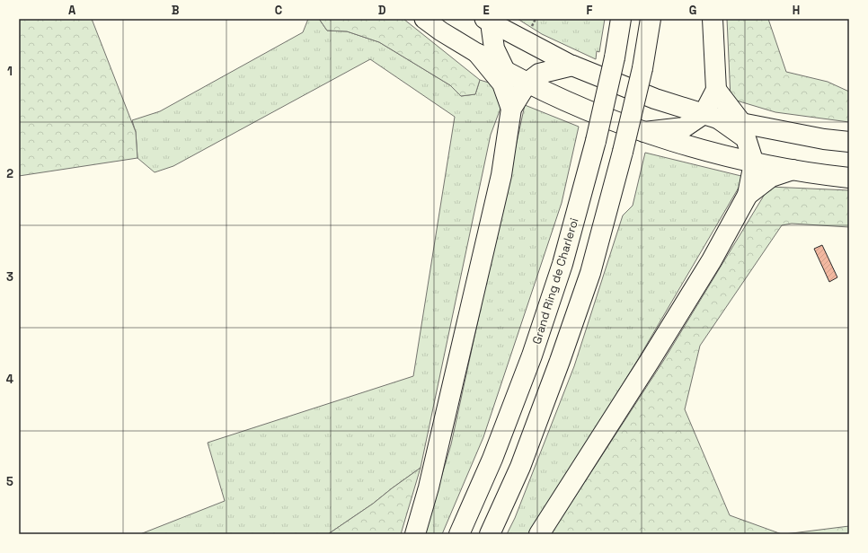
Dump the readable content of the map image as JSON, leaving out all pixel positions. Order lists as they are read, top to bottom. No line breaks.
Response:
{"streets":{"main road":["Grand Ring de Charleroi"]},"grid":{"columns":["A","B","C","D","E","F","G","H"],"rows":["1","2","3","4","5"]}}
